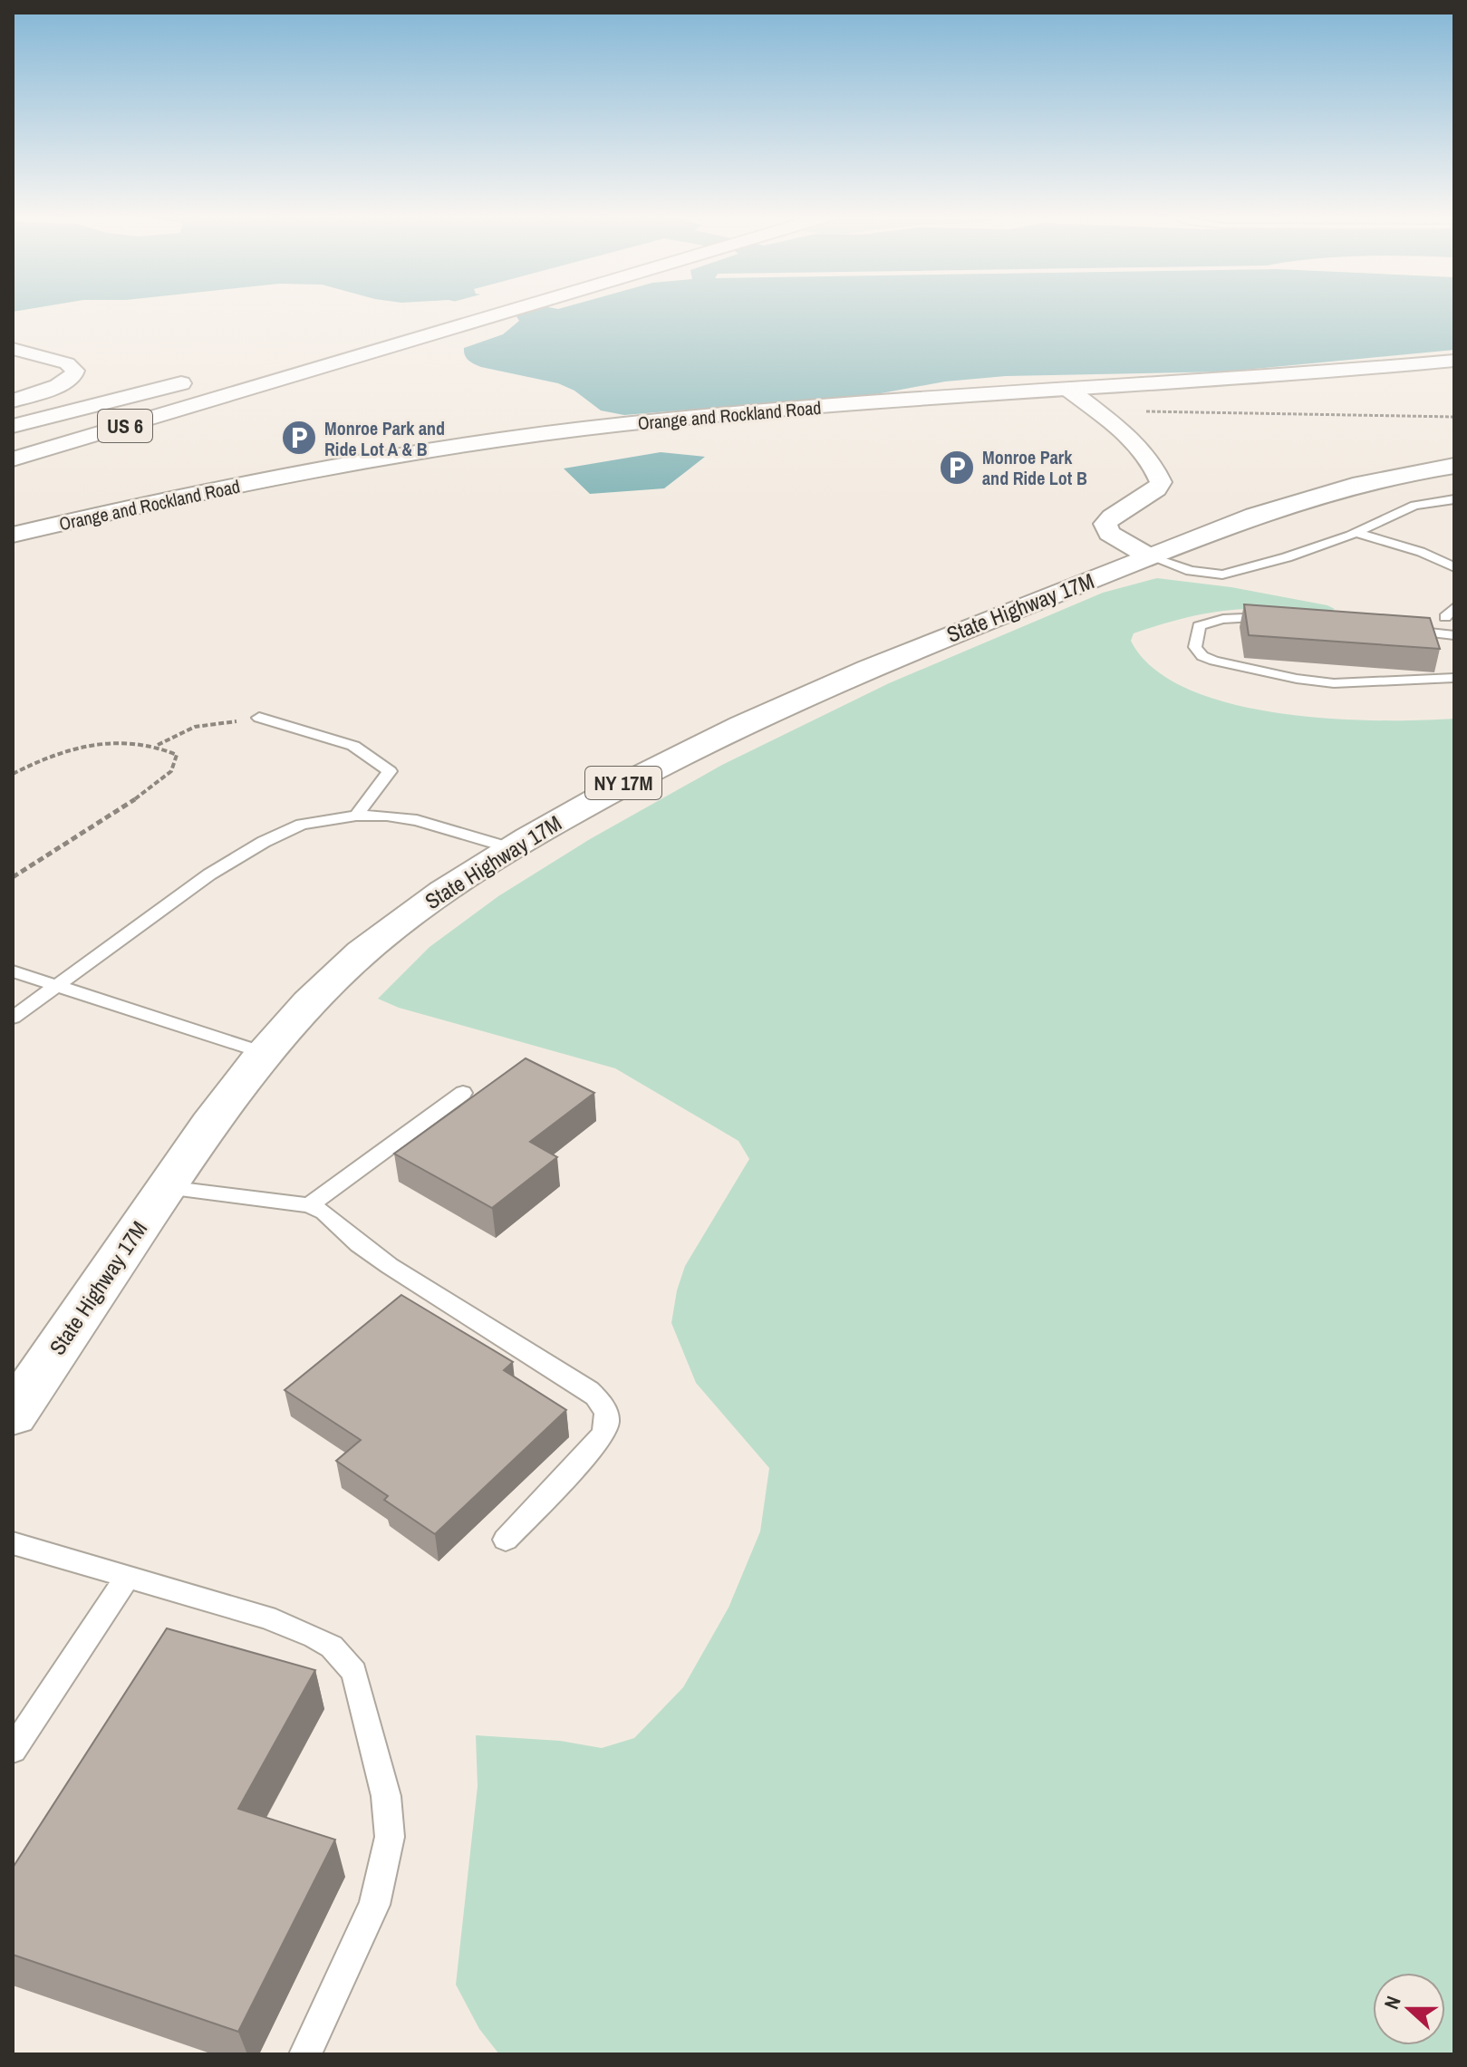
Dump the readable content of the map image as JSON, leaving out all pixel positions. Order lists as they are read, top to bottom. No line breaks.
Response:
{"streets":{"main road":["Orange and Rockland Road","US 6","State Highway 17M","NY 17M"]},"places":{"parking":["Monroe Park and Ride Lot A & B","Monroe Park and Ride Lot B"]},"north":"left"}
